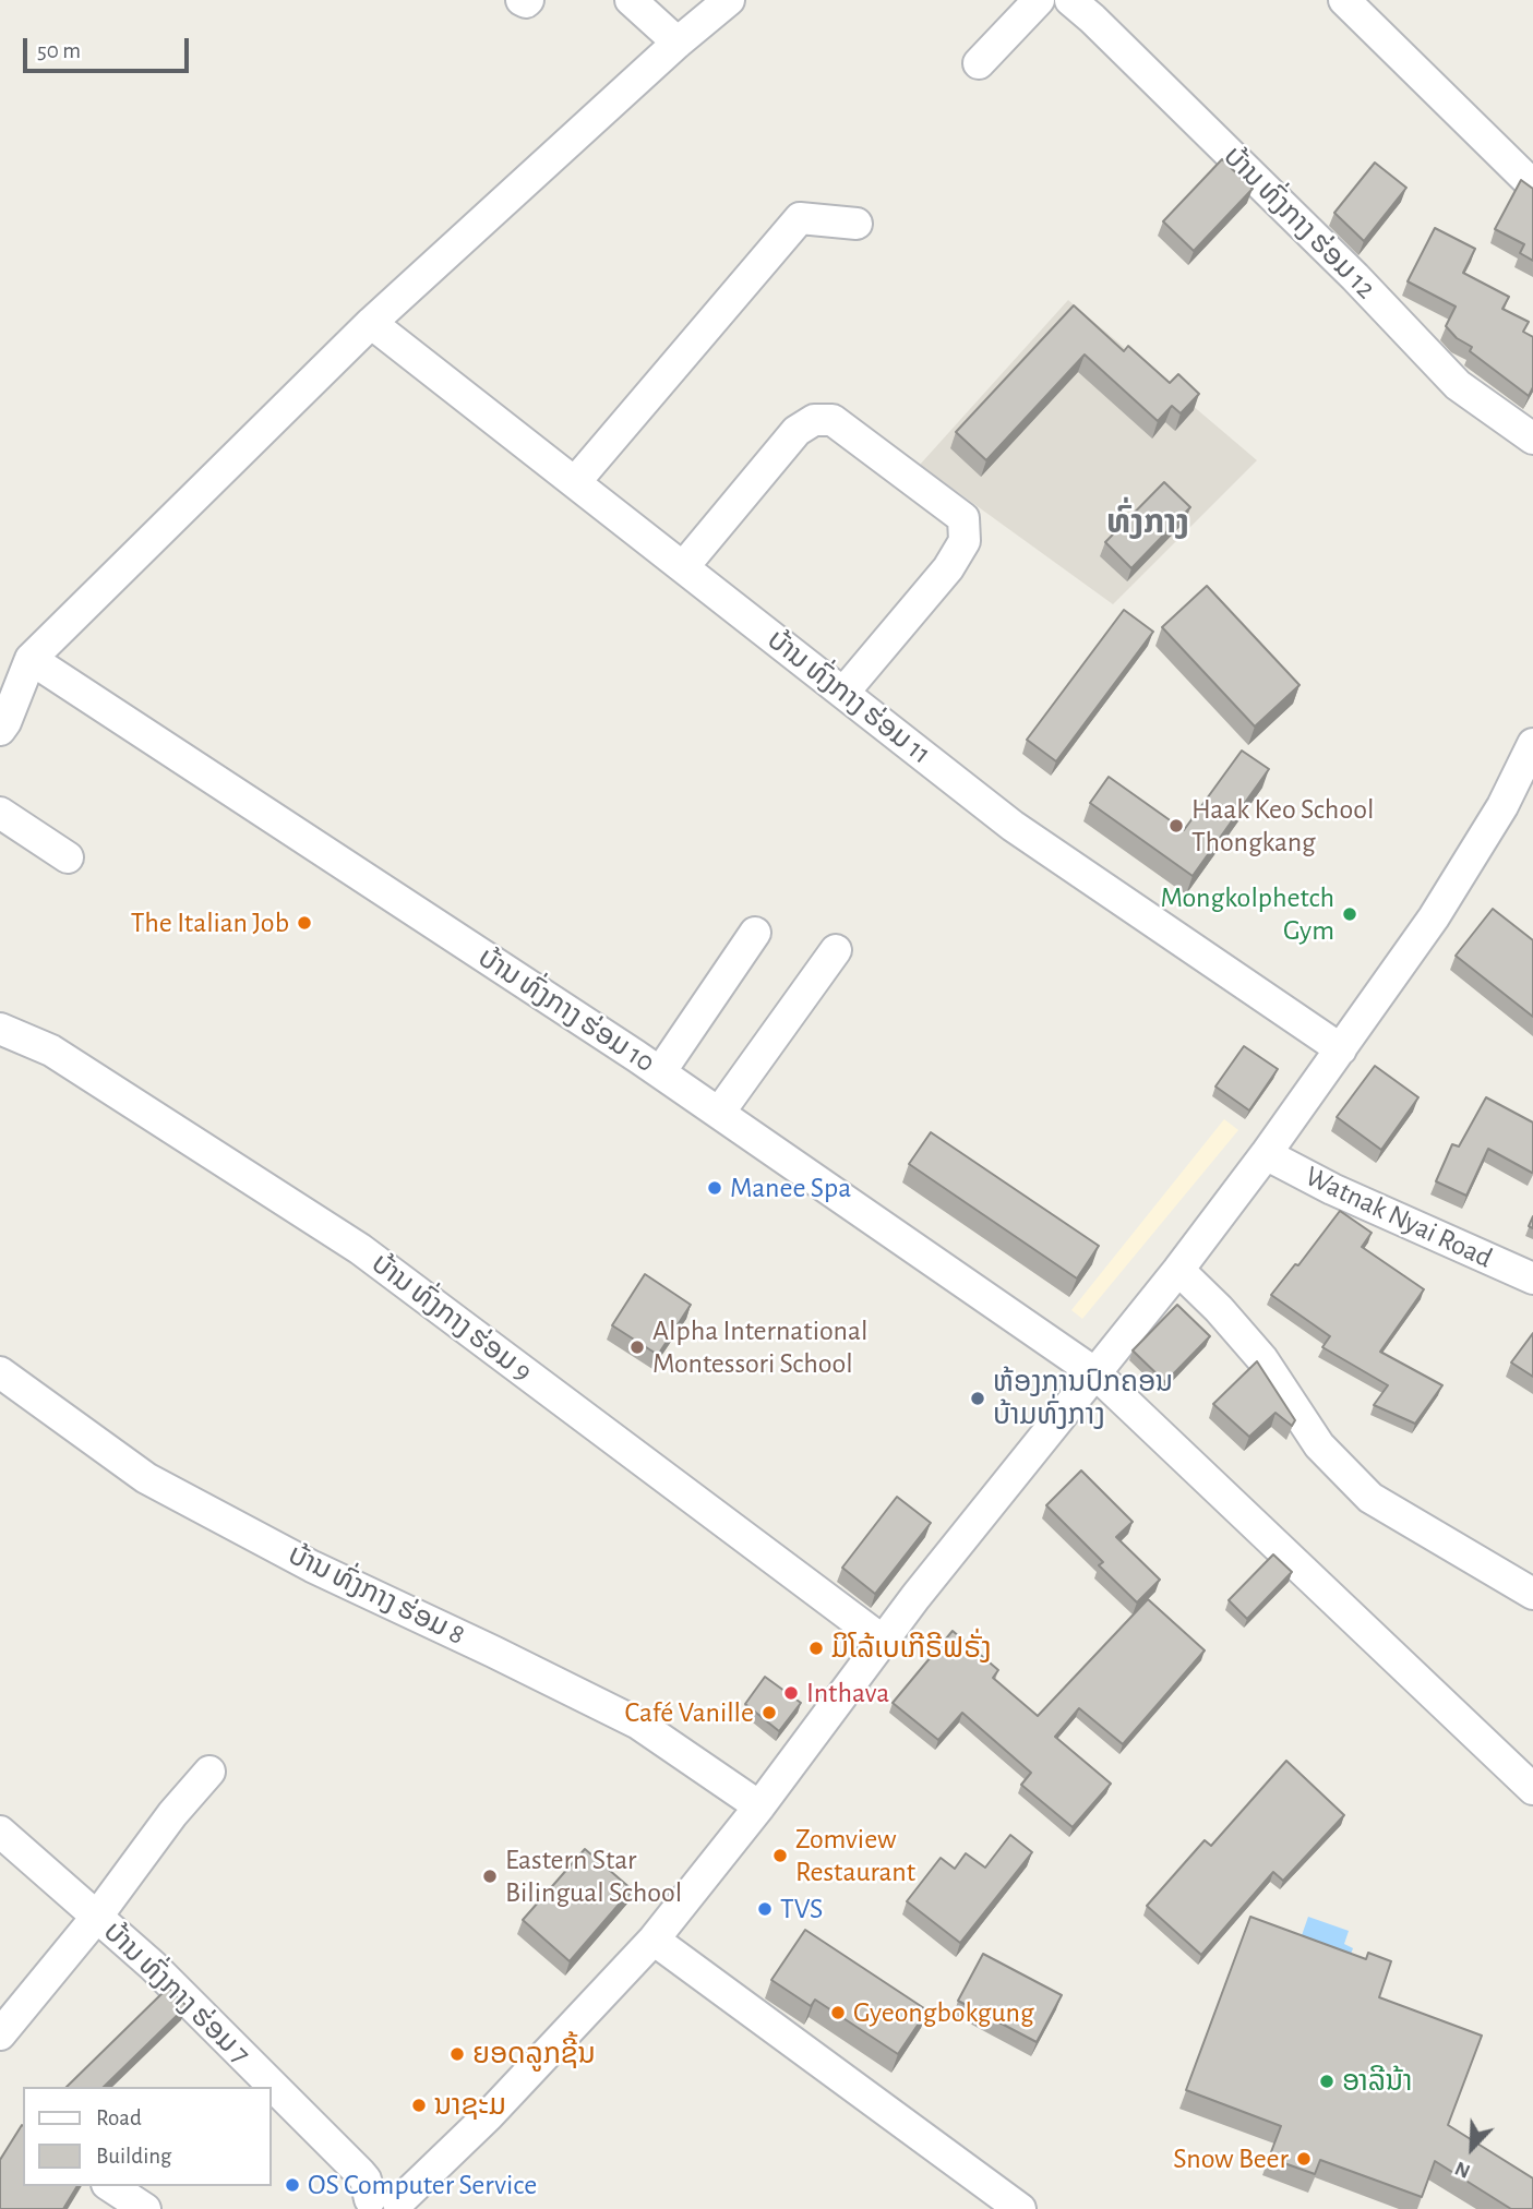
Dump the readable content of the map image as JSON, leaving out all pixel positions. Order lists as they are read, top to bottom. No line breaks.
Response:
{"streets":{"street":["ບ້ານ ທົ່ງກາງ ຮ່ອມ 12","ບ້ານ ທົ່ງກາງ ຮ່ອມ 11","ບ້ານ ທົ່ງກາງ ຮ່ອມ 10","Watnak Nyai Road","ບ້ານ ທົ່ງກາງ ຮ່ອມ 9","ບ້ານ ທົ່ງກາງ ຮ່ອມ 8","ບ້ານ ທົ່ງກາງ ຮ່ອມ 7"]},"districts":["ທົ່ງກາງ"],"places":["Haak Keo School Thongkang","Mongkolphetch Gym","The Italian Job","Manee Spa","Alpha International Montessori School","ຫ້ອງການປົກຄອນ ບ້າມທົ່ງກາງ","ມິໂລ້ເບເກີຣີຟຣັ່ງ","Inthava","Café Vanille","Zomview Restaurant","Eastern Star Bilingual School","TVS","Gyeongbokgung","ຍອດລູກຊີ້ນ","ອາລີນ້າ","ນາຊະມ","Snow Beer","OS Computer Service"],"legend":["Road","Building"],"scale_bar":"50 m","north":"bottom left"}
